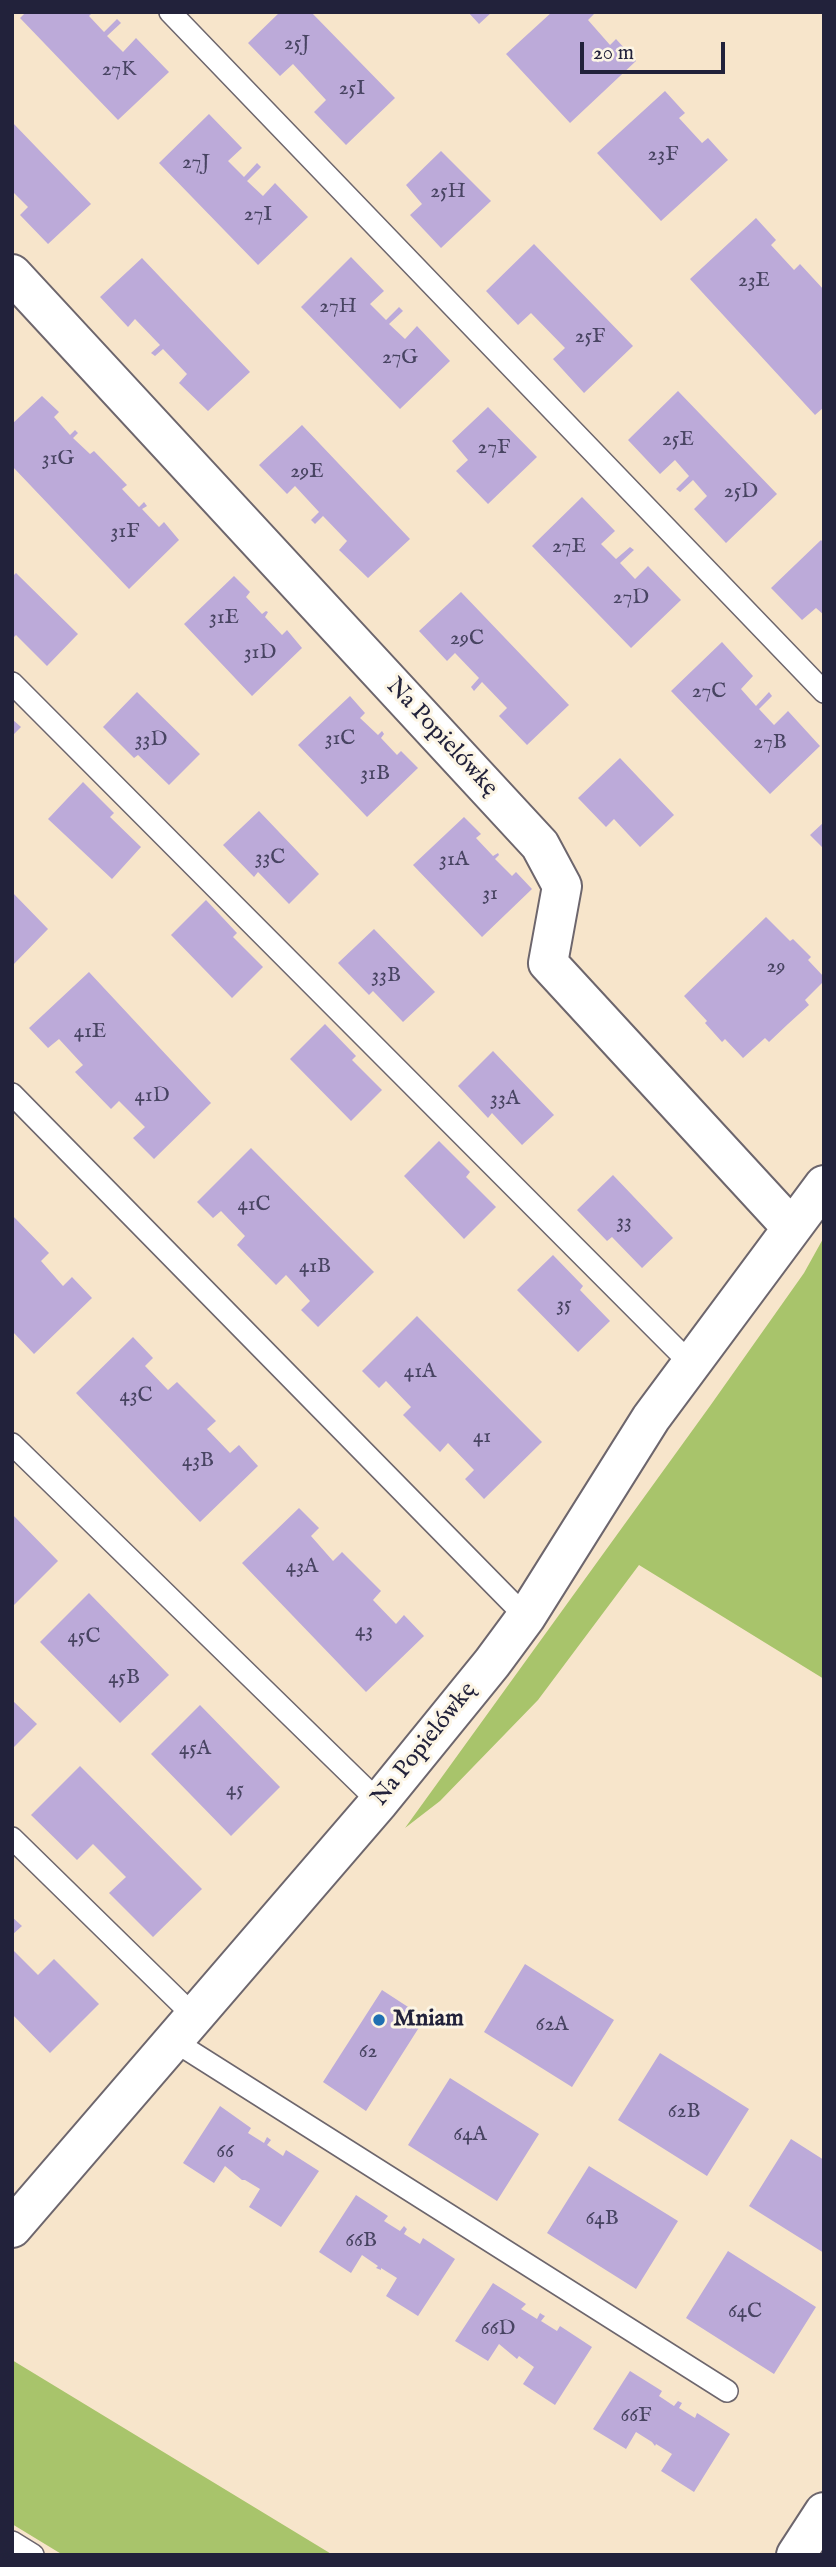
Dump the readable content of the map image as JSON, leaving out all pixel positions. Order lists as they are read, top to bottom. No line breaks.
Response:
{"streets":{"street":["Na Popielówkę"]},"places":["Mniam"],"house_numbers":["25J","27K","25I","23F","27J","25H","27I","23E","27H","25F","27G","25E","27F","31G","29E","25D","31F","27E","27D","31E","29C","31D","27C","31C","33D","27B","31B","33C","31A","31","29","33B","41E","41D","33A","41C","33","41B","35","41A","43C","41","43B","43A","43","45C","45B","45A","45","62A","62","62B","64A","66","64B","66B","64C","66D","66F"],"scale_bar":"20 m"}
